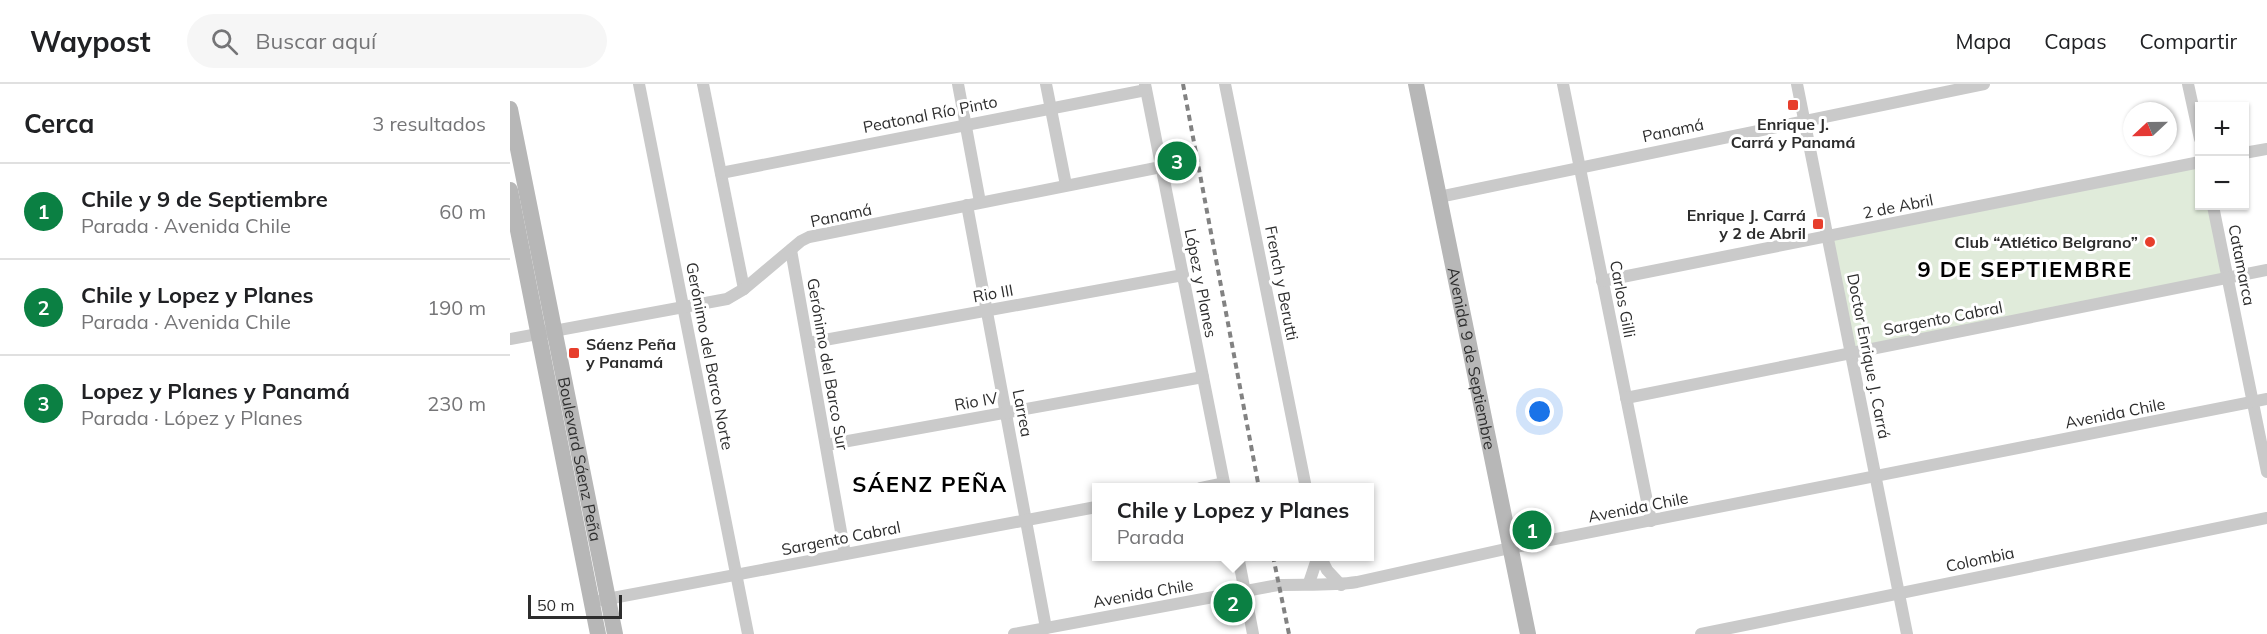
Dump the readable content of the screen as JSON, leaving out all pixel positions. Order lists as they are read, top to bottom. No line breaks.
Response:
{"streets":{"main road":["Avenida 9 de Septiembre","Boulevard Sáenz Peña"],"street":["Peatonal Río Pinto","Panamá","2 de Abril","Catamarca","López y Planes","French y Berutti","Rio III","Carlos Gilli","Sargento Cabral","Gerónimo del Barco Norte","Doctor Enrique J. Carrá","Gerónimo del Barco Sur","Rio IV","Larrea","Avenida Chile","Colombia"]},"crossings":[["Peatonal Río Pinto","López y Planes"],["Peatonal Río Pinto","Larrea"],["Panamá","López y Planes"],["Panamá","Carlos Gilli"],["Panamá","Gerónimo del Barco Norte"],["Panamá","Doctor Enrique J. Carrá"],["Panamá","Avenida 9 de Septiembre"],["Panamá","Gerónimo del Barco Sur"],["Panamá","Larrea"],["Panamá","Boulevard Sáenz Peña"],["2 de Abril","Carlos Gilli"],["2 de Abril","Doctor Enrique J. Carrá"],["Catamarca","Sargento Cabral"],["Catamarca","Avenida Chile"],["López y Planes","Rio III"],["López y Planes","Rio IV"],["Rio III","Gerónimo del Barco Sur"],["Rio III","Larrea"],["Carlos Gilli","Sargento Cabral"],["Carlos Gilli","Avenida Chile"],["Sargento Cabral","Gerónimo del Barco Norte"],["Sargento Cabral","Doctor Enrique J. Carrá"],["Sargento Cabral","Gerónimo del Barco Sur"],["Sargento Cabral","Larrea"],["Sargento Cabral","Boulevard Sáenz Peña"],["Doctor Enrique J. Carrá","Avenida Chile"],["Doctor Enrique J. Carrá","Colombia"],["Avenida 9 de Septiembre","Avenida Chile"],["Gerónimo del Barco Sur","Rio IV"],["Rio IV","Larrea"],["Larrea","Avenida Chile"]],"districts":["9 DE SEPTIEMBRE","SÁENZ PEÑA"],"places":{"transit":["Enrique J. Carrá y Panamá","Enrique J. Carrá y 2 de Abril","Sáenz Peña y Panamá"],"other":["Club “Atlético Belgrano”"]},"scale_bar":"50 m","north":"left","page":{"header":"Waypost","search":"Buscar aquí","nav":["Mapa","Capas","Compartir"],"heading":["Cerca","3 resultados"],"map_buttons":["+","−"],"pins":["3","1","2"],"list":[{"mark":"1","name":"Chile y 9 de Septiembre","note":"Parada · Avenida Chile","value":"60 m"},{"mark":"2","name":"Chile y Lopez y Planes","note":"Parada · Avenida Chile","value":"190 m"},{"mark":"3","name":"Lopez y Planes y Panamá","note":"Parada · López y Planes","value":"230 m"}],"popup":["Chile y Lopez y Planes","Parada"],"scale":"50 m"}}
